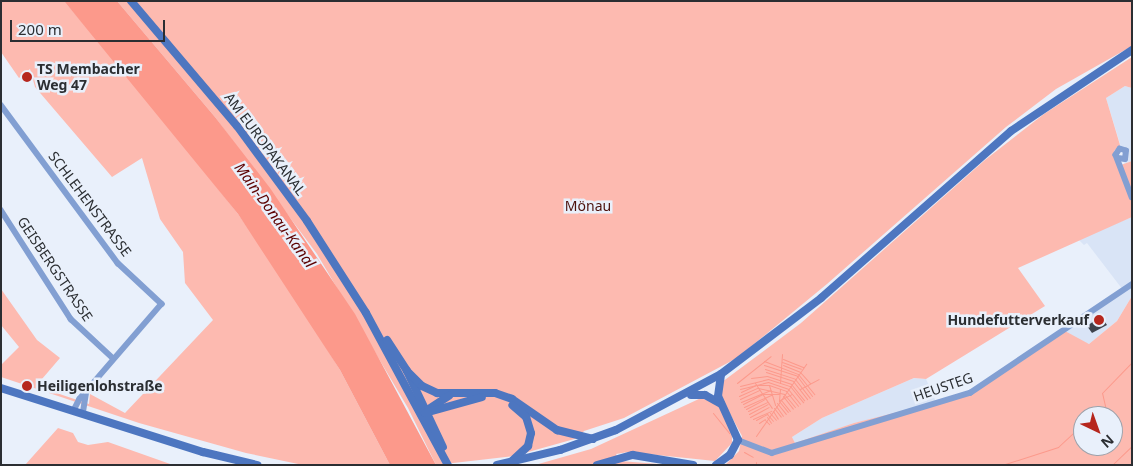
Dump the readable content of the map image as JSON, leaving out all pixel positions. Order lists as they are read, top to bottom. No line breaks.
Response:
{"streets":{"main road":["AM EUROPAKANAL"],"street":["SCHLEHENSTRASSE","GEISBERGSTRASSE","HEUSTEG"]},"crossings":[["SCHLEHENSTRASSE","GEISBERGSTRASSE"]],"water":["Main-Donau-Kanal"],"parks":["Mönau"],"places":["TS Membacher Weg 47","Hundefutterverkauf","Heiligenlohstraße"],"scale_bar":"200 m","north":"bottom right"}
